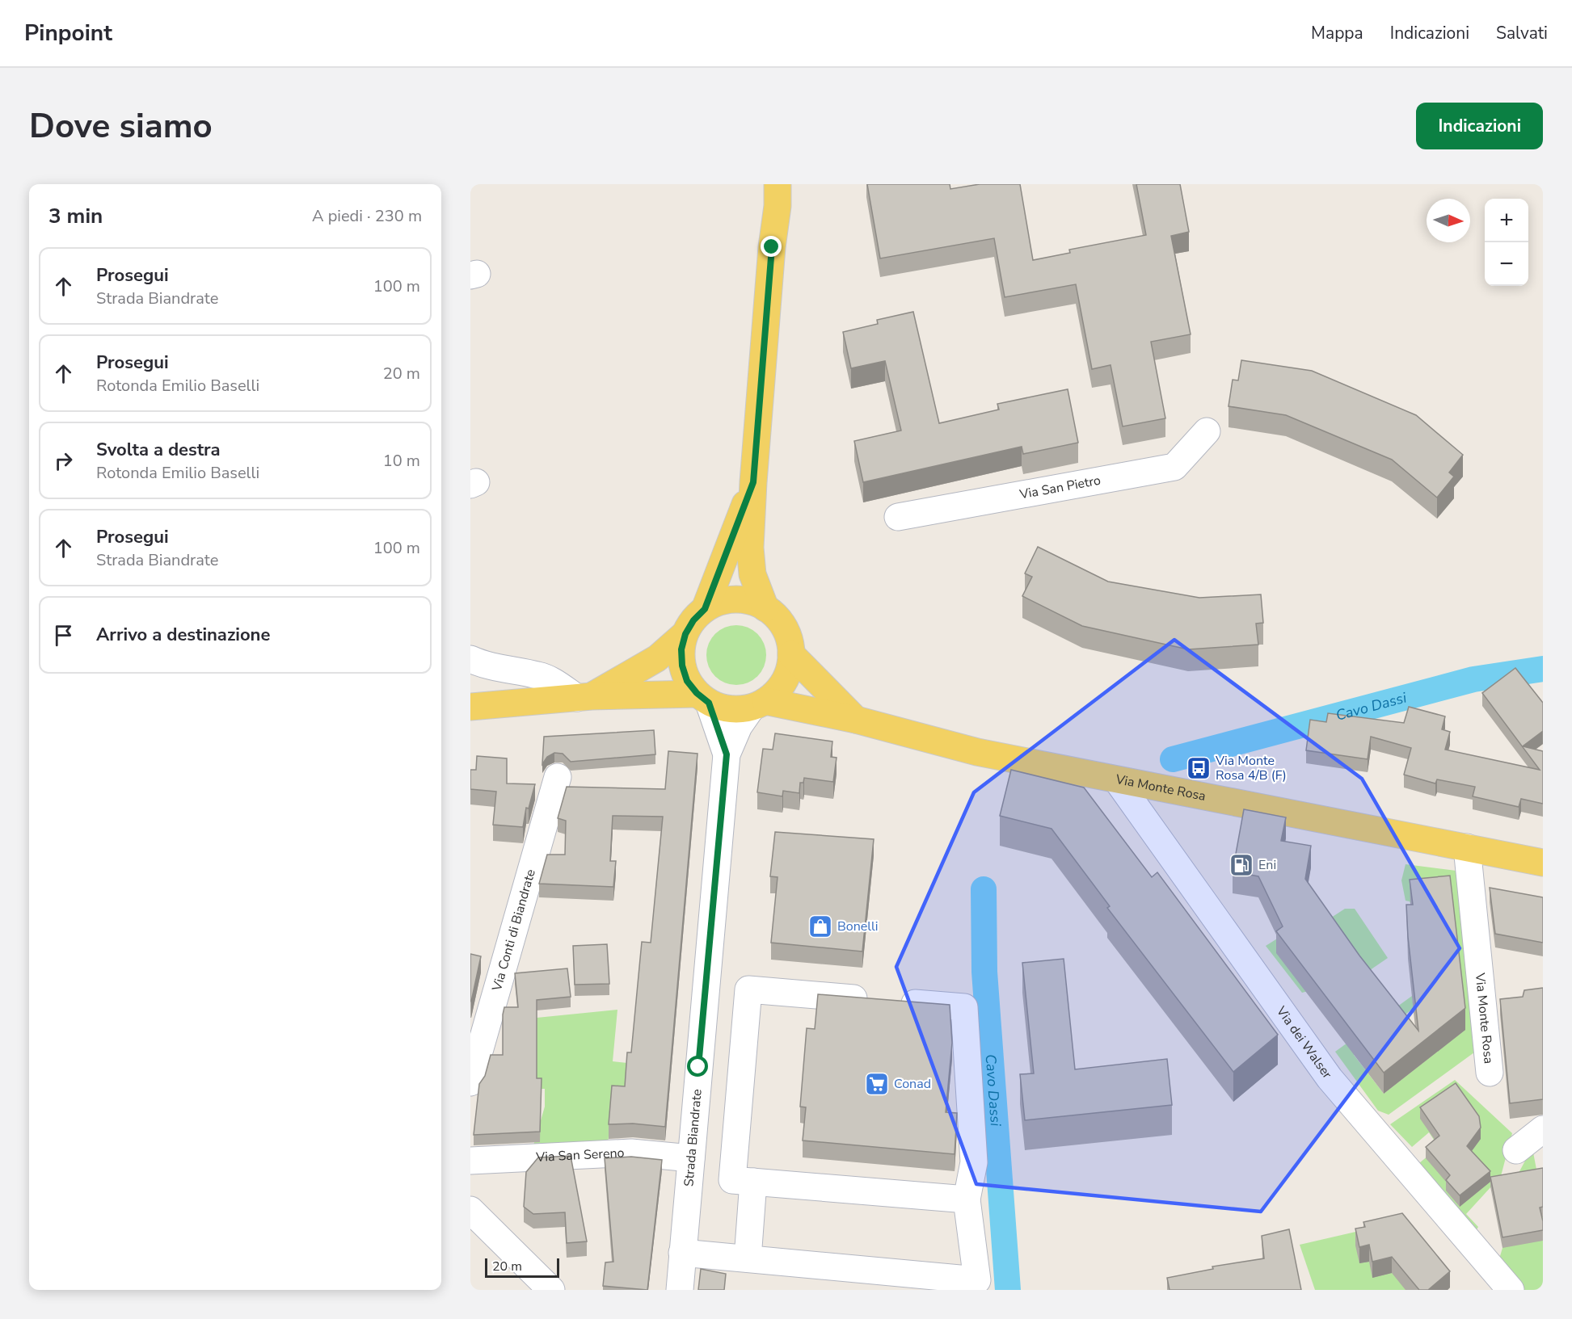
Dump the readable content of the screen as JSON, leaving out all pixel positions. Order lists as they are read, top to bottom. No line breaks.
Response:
{"streets":{"main road":["Via Monte Rosa"],"street":["Via San Pietro","Via Conti di Biandrate","Via dei Walser","Strada Biandrate","Via San Sereno"]},"crossings":[["Via Monte Rosa","Via dei Walser"],["Via Monte Rosa","Strada Biandrate"],["Strada Biandrate","Via San Sereno"]],"water":["Cavo Dassi"],"places":{"bus stop":["Via Monte Rosa 4/B (F)"],"fuel station":["Eni"],"shop":["Bonelli"],"supermarket":["Conad"]},"scale_bar":"20 m","north":"right","page":{"header":"Pinpoint","nav":["Mappa","Indicazioni","Salvati"],"buttons":"Indicazioni","title":"Dove siamo","heading":["3 min","A piedi · 230 m"],"map_buttons":["+","−"],"list":[["Prosegui","Strada Biandrate","100 m"],["Prosegui","Rotonda Emilio Baselli","20 m"],["Svolta a destra","Rotonda Emilio Baselli","10 m"],["Prosegui","Strada Biandrate","100 m"],"Arrivo a destinazione"],"scale":"20 m"}}
